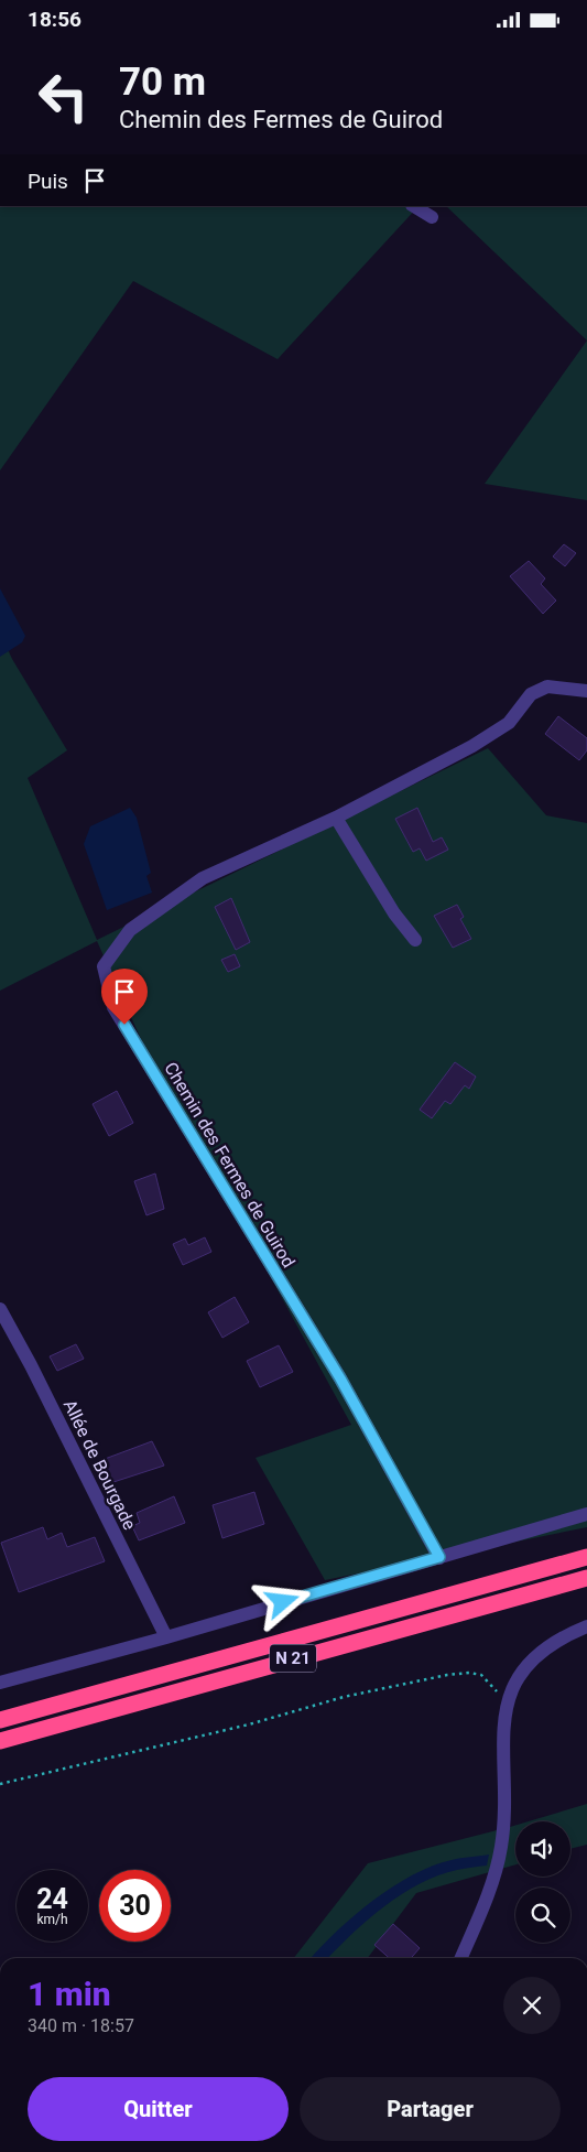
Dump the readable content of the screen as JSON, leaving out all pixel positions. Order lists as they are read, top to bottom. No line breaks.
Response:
{"streets":{"highway":["N 21"],"street":["Chemin des Fermes de Guirod","Allée de Bourgade"]},"page":{"status":"18:56","turn":["70 m","Chemin des Fermes de Guirod"],"then":"Puis","speed":"24 km/h","limit":"30","heading":["1 min","340 m · 18:57"],"buttons":["Quitter","Partager"]}}
